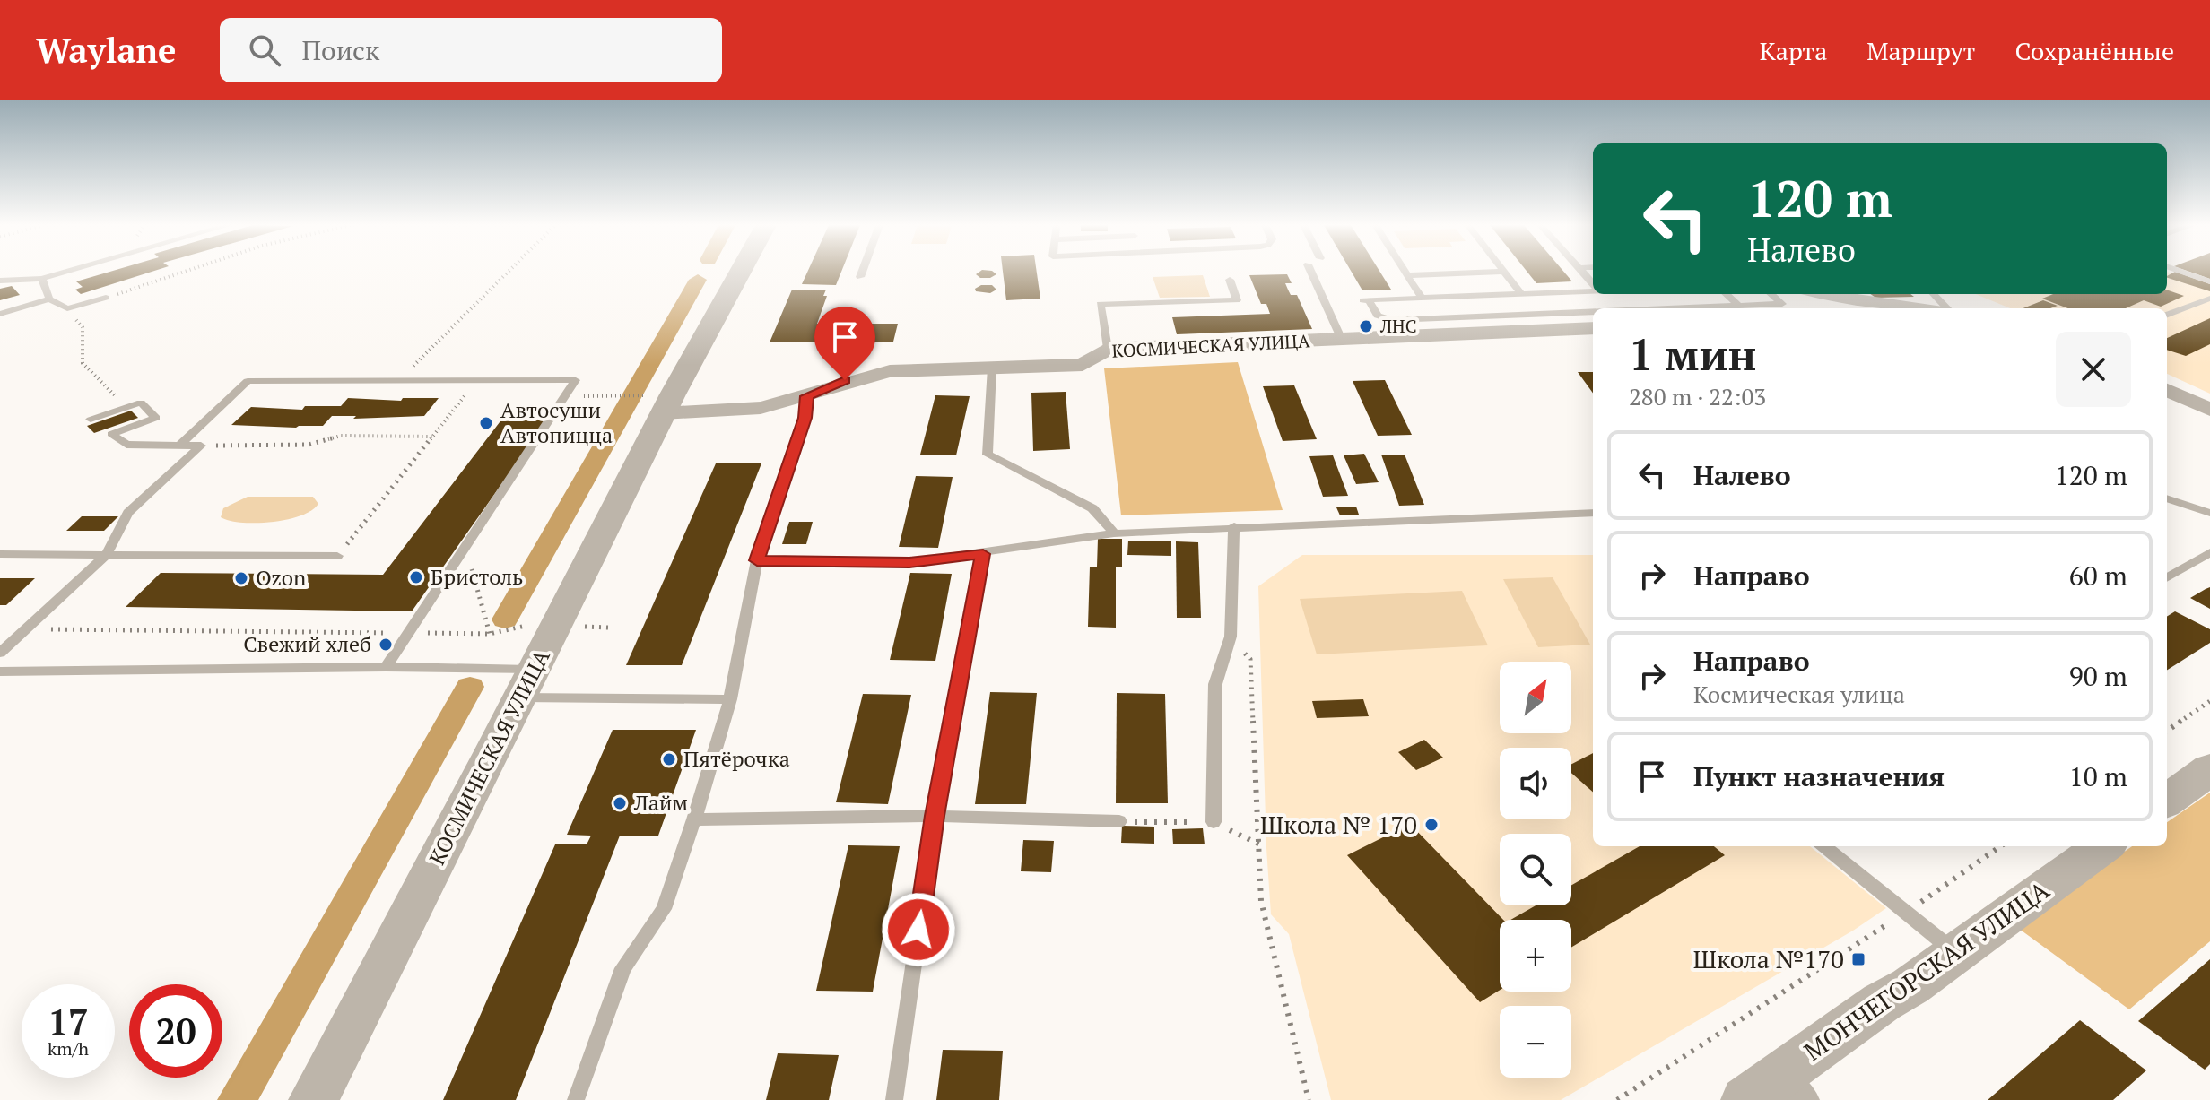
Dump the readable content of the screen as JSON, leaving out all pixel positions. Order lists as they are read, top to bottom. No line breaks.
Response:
{"streets":{"street":["КОСМИЧЕСКАЯ УЛИЦА","МОНЧЕГОРСКАЯ УЛИЦА"]},"places":{"other":["ЛНС","Автосуши Автопицца","Бристоль","Ozon","Свежий хлеб","Пятёрочка","Лайм","Школа № 170"],"transit":["Школа №170"]},"north":"top right","page":{"header":"Waylane","search":"Поиск","nav":["Карта","Маршрут","Сохранённые"],"turn":["120 m","Налево"],"heading":["1 мин","280 m · 22:03"],"list":[{"name":"Налево","value":"120 m"},{"name":"Направо","value":"60 m"},{"name":"Направо","note":"Космическая улица","value":"90 m"},{"name":"Пункт назначения","value":"10 m"}],"map_buttons":["+","−"],"speed":"17 km/h","limit":"20"}}
